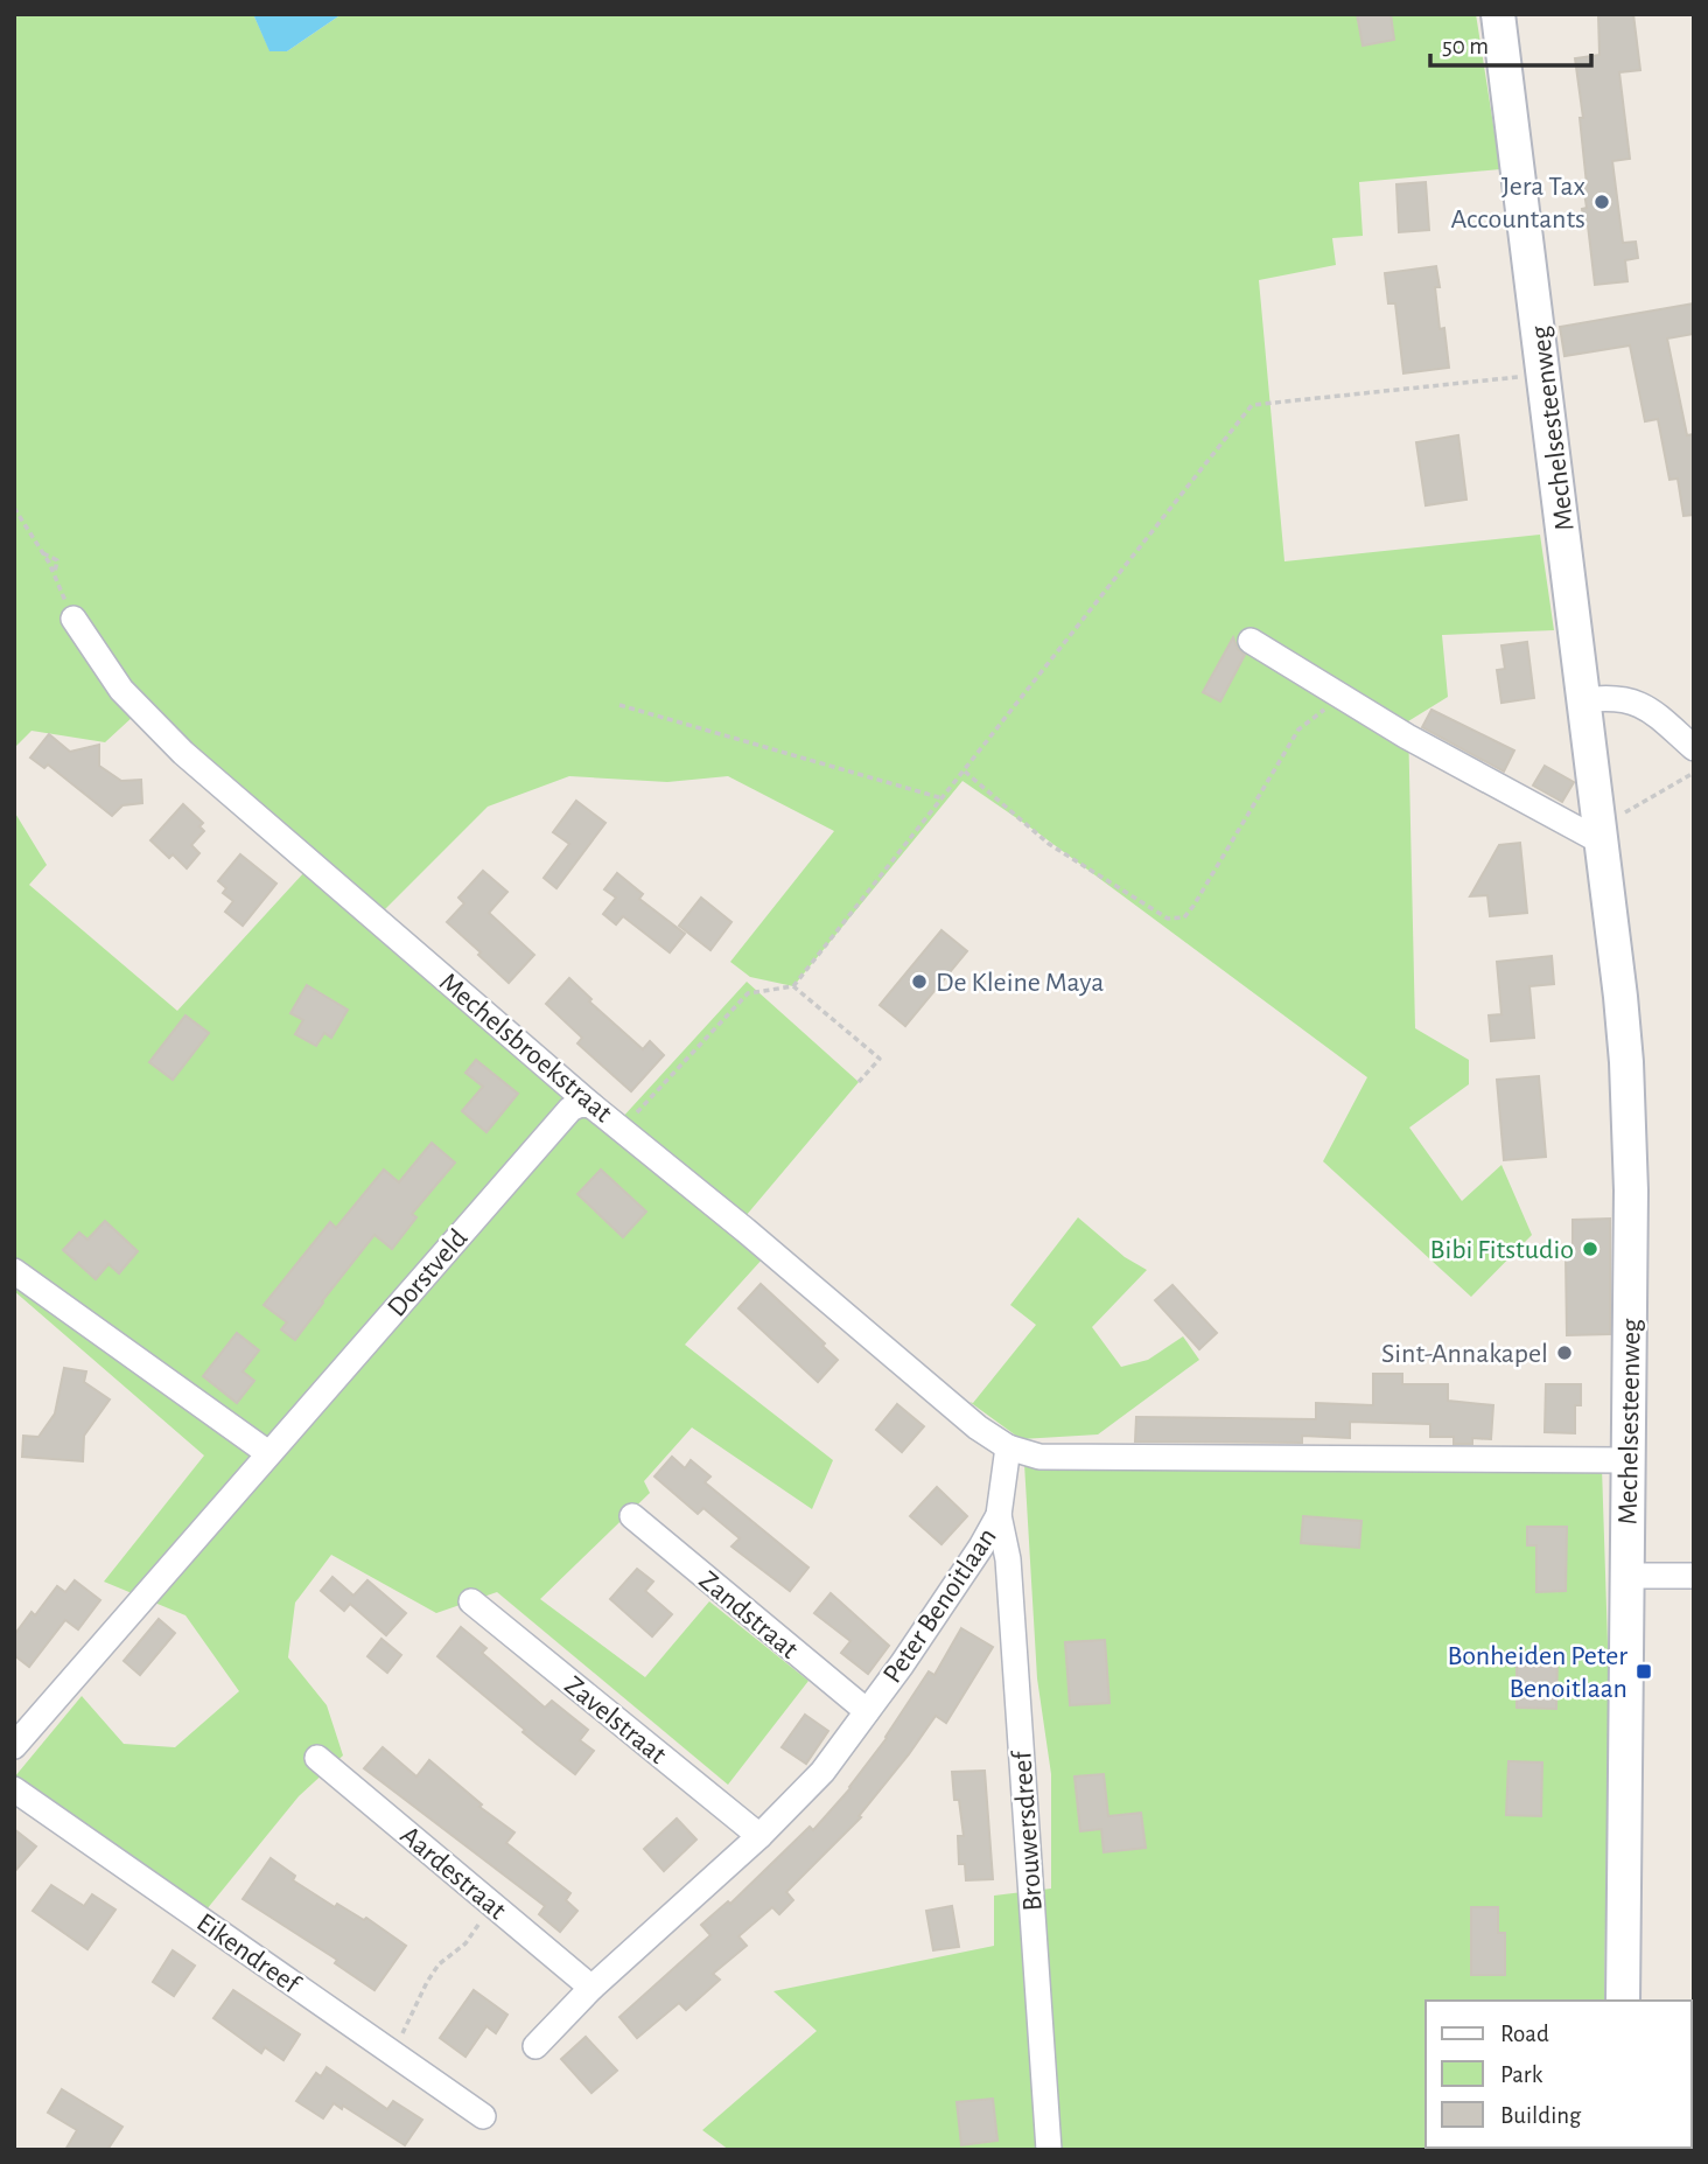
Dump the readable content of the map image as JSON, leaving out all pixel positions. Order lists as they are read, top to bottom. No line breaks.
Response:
{"streets":{"street":["Mechelsesteenweg","Mechelsbroekstraat","Dorstveld","Peter Benoitlaan","Zandstraat","Zavelstraat","Brouwersdreef","Aardestraat","Eikendreef"]},"crossings":[["Mechelsbroekstraat","Dorstveld"],["Mechelsbroekstraat","Peter Benoitlaan"],["Peter Benoitlaan","Zandstraat"],["Peter Benoitlaan","Zavelstraat"],["Peter Benoitlaan","Brouwersdreef"],["Peter Benoitlaan","Aardestraat"]],"places":{"other":["Jera Tax Accountants","De Kleine Maya","Bibi Fitstudio","Sint-Annakapel"],"transit":["Bonheiden Peter Benoitlaan"]},"legend":["Road","Park","Building"],"scale_bar":"50 m"}
